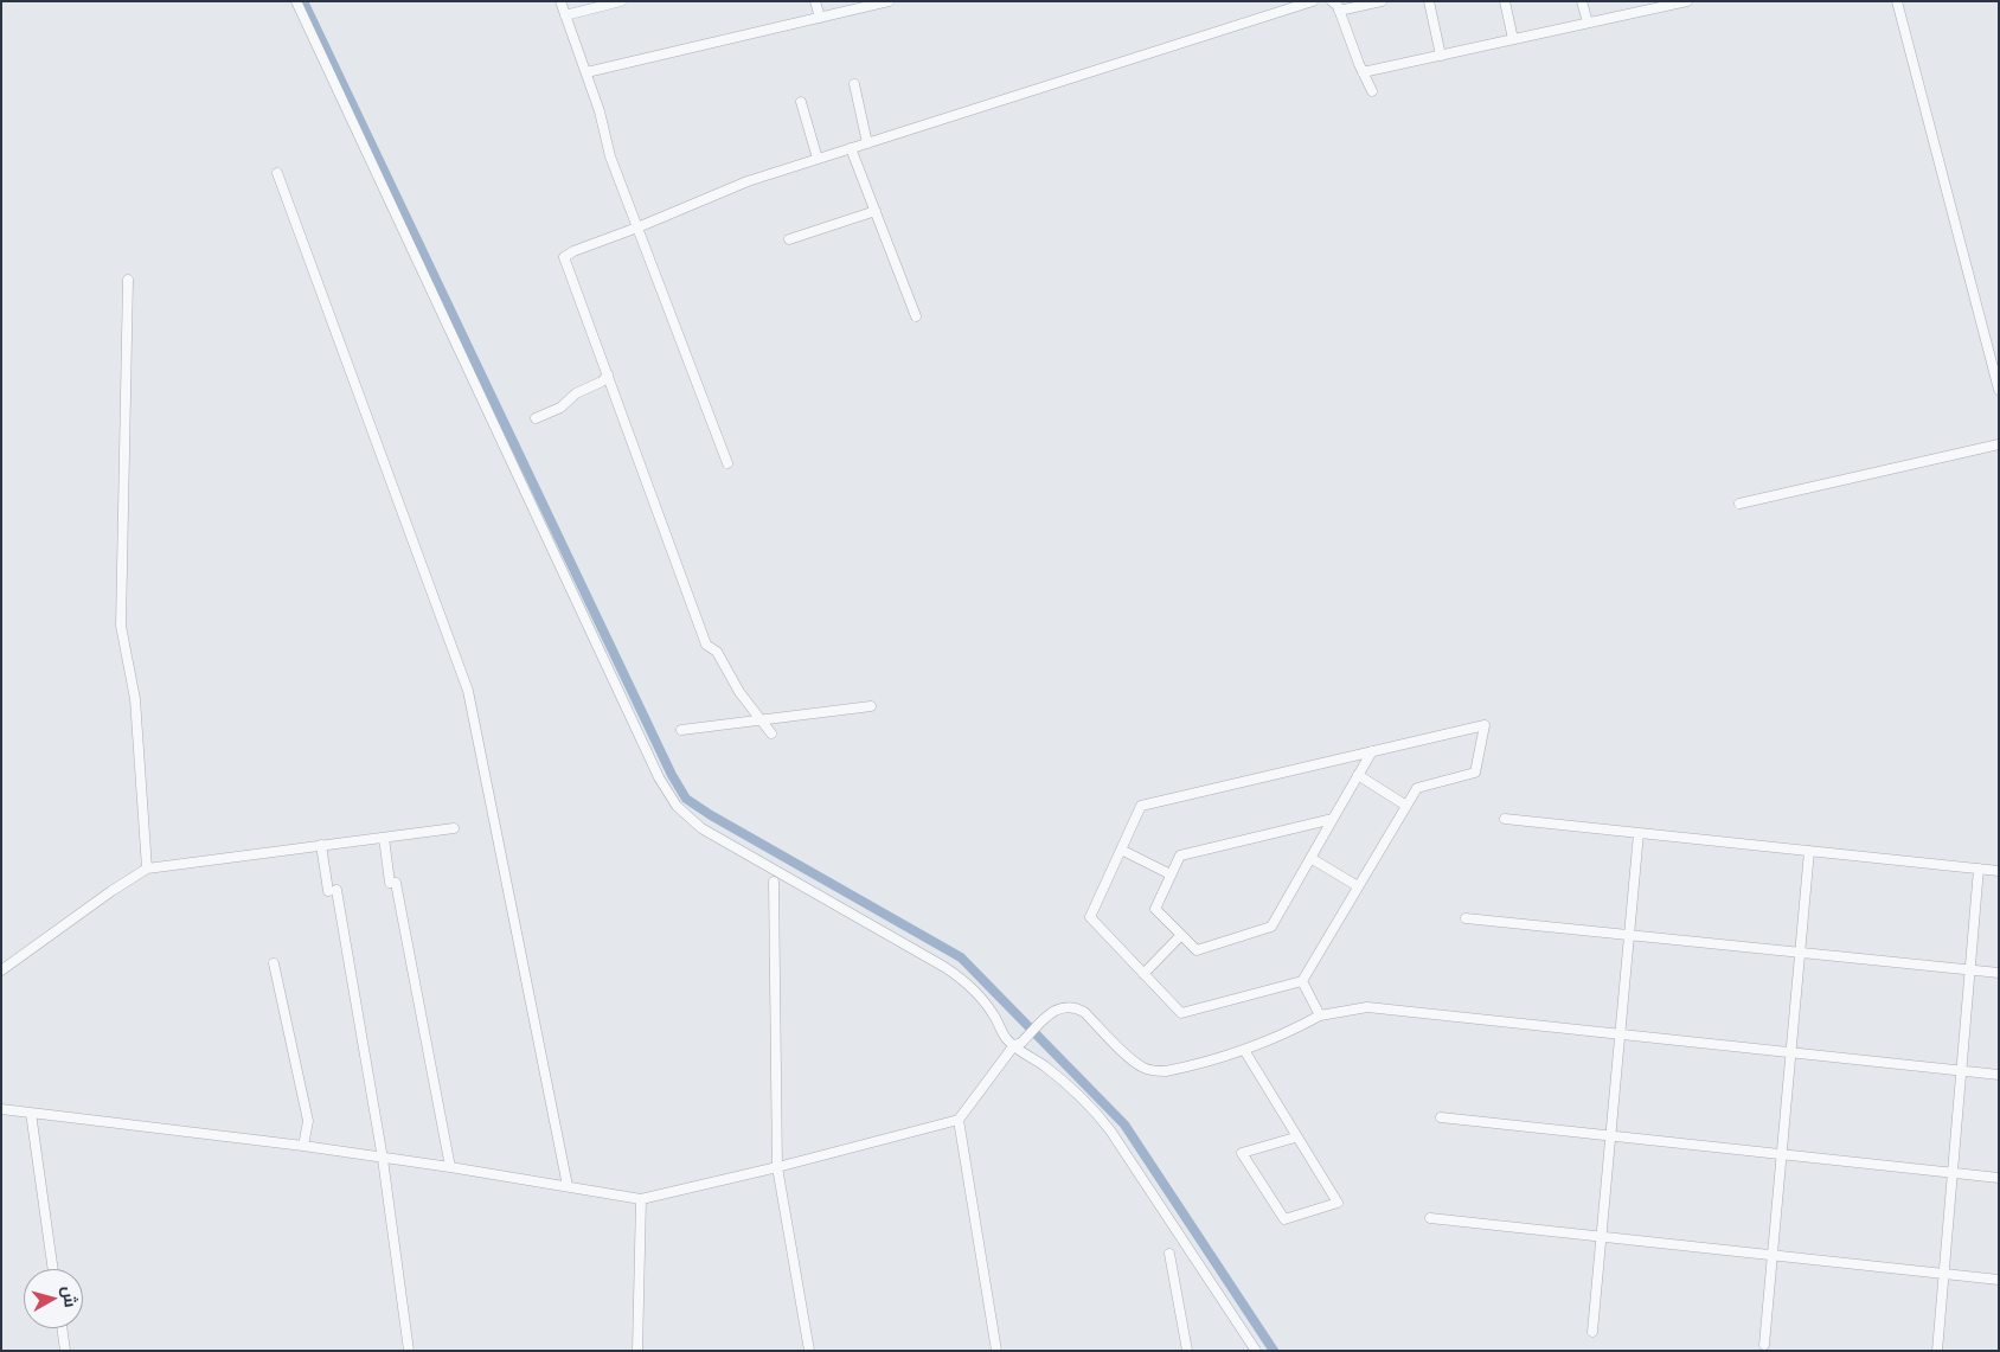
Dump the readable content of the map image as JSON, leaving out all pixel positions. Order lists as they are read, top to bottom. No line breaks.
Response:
{"north":"right"}
